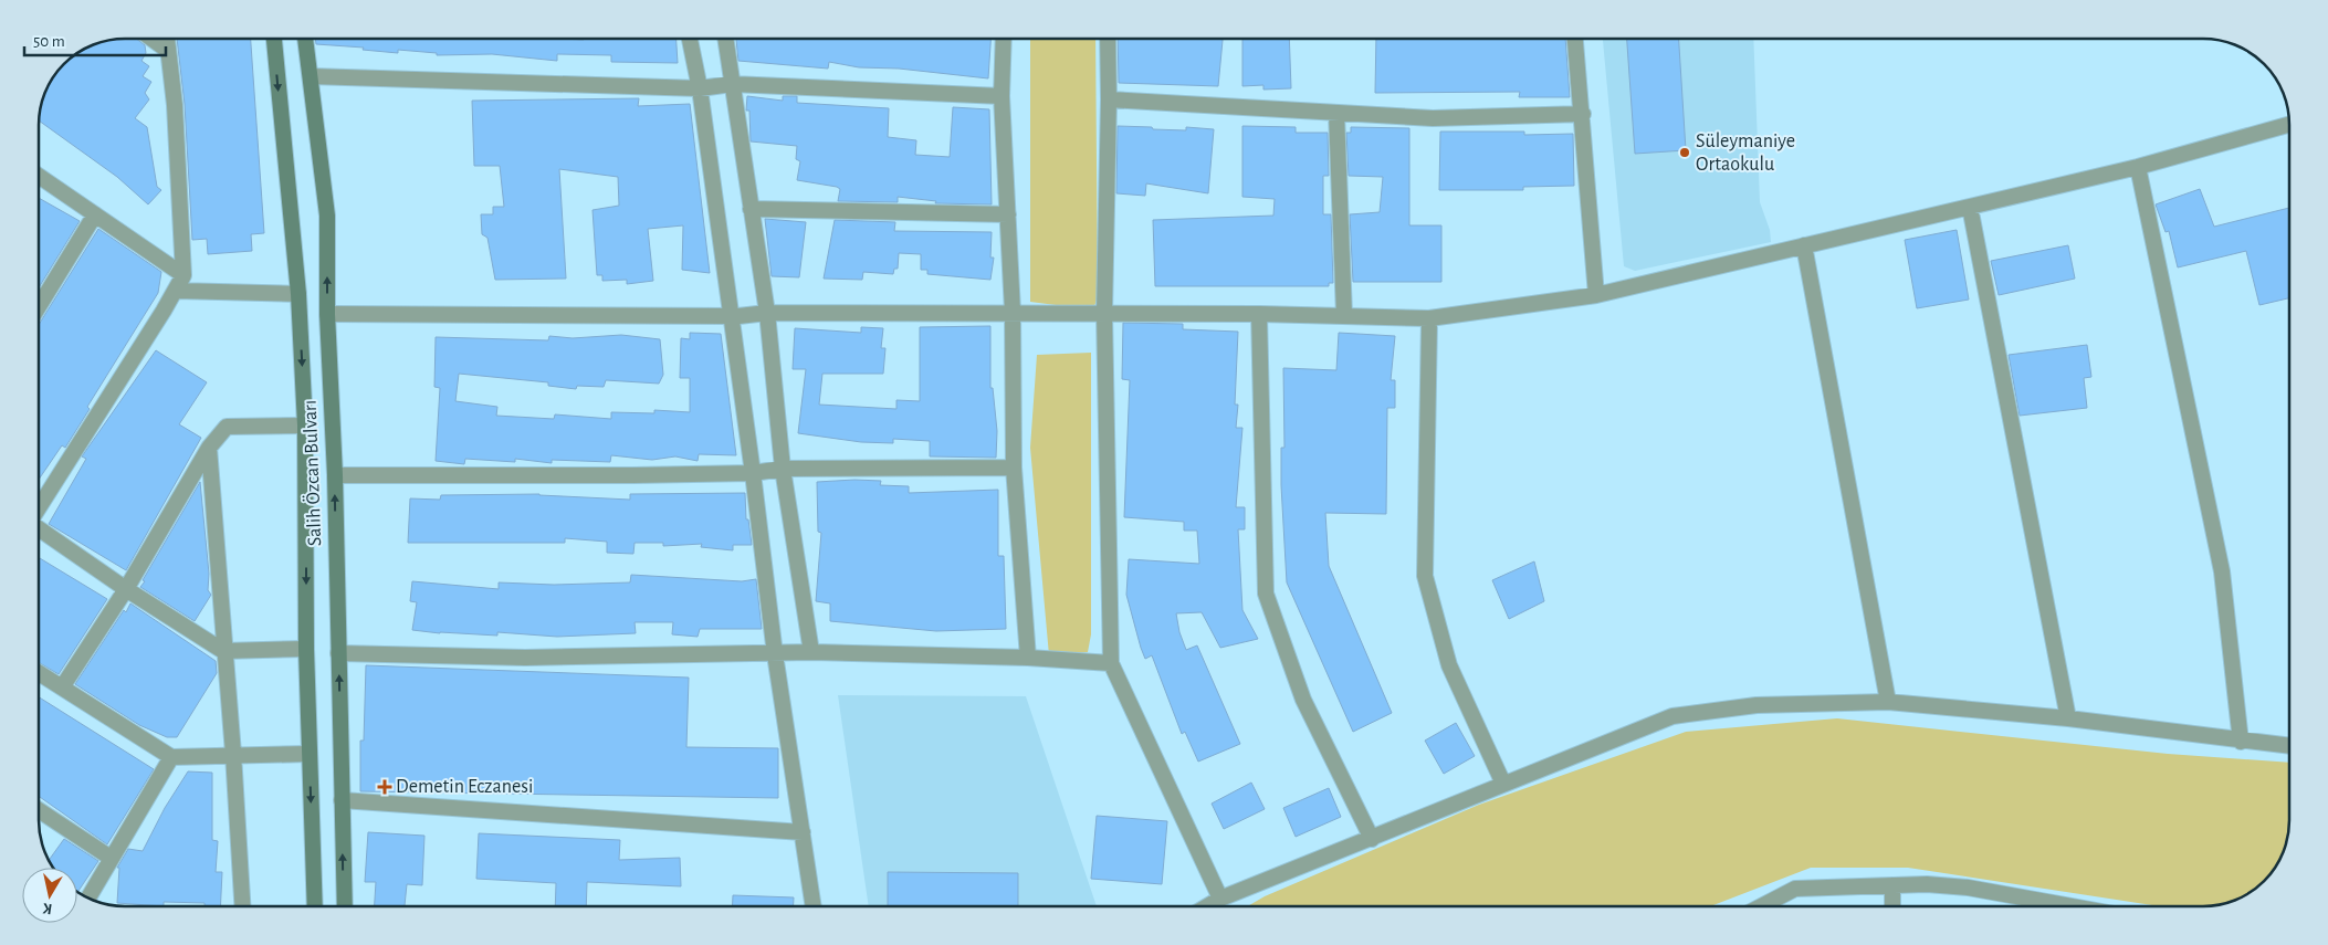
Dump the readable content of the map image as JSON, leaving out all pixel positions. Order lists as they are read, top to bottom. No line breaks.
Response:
{"streets":{"main road":["Salih Özcan Bulvarı"]},"places":{"other":["Süleymaniye Ortaokulu"],"health":["Demetin Eczanesi"]},"scale_bar":"50 m","north":"bottom"}
